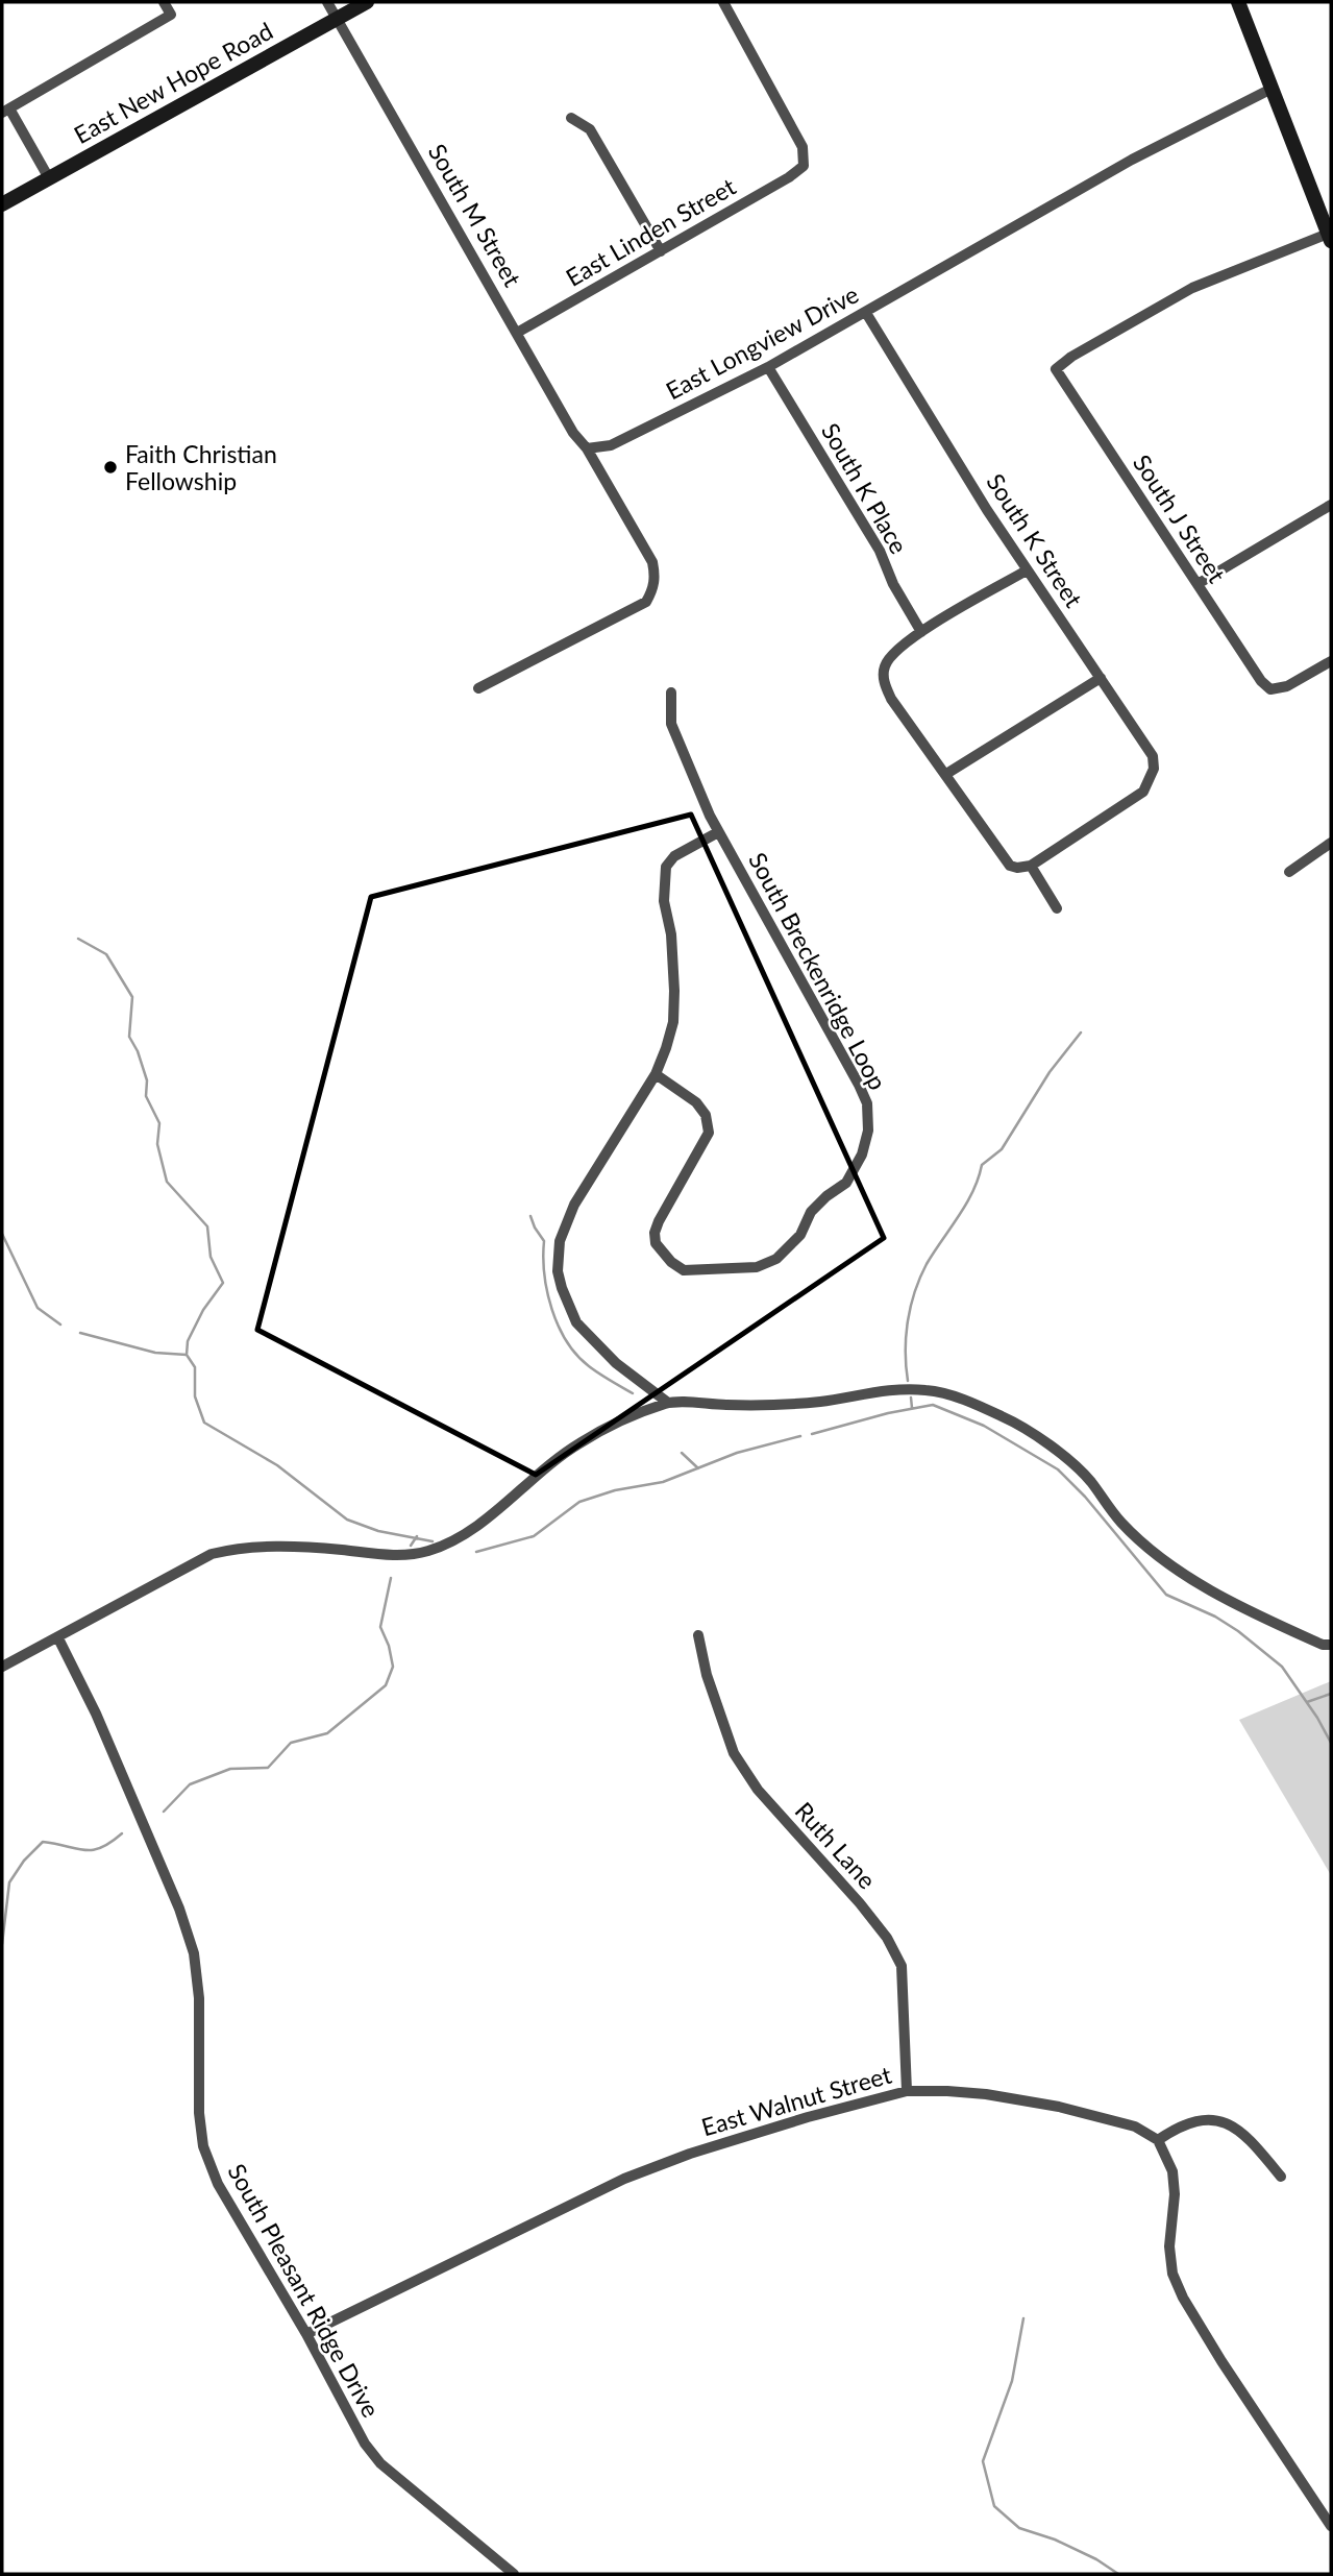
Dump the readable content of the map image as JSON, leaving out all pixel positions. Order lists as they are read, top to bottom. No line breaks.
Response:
{"streets":{"street":["East New Hope Road","South M Street","East Linden Street","East Longview Drive","South K Place","South J Street","South K Street","South Breckenridge Loop","Ruth Lane","East Walnut Street","South Pleasant Ridge Drive"]},"crossings":[["East New Hope Road","South M Street"],["South M Street","East Linden Street"],["South M Street","East Longview Drive"],["East Longview Drive","South K Place"],["East Longview Drive","South K Street"],["Ruth Lane","East Walnut Street"],["East Walnut Street","South Pleasant Ridge Drive"]],"places":["Faith Christian Fellowship"]}
